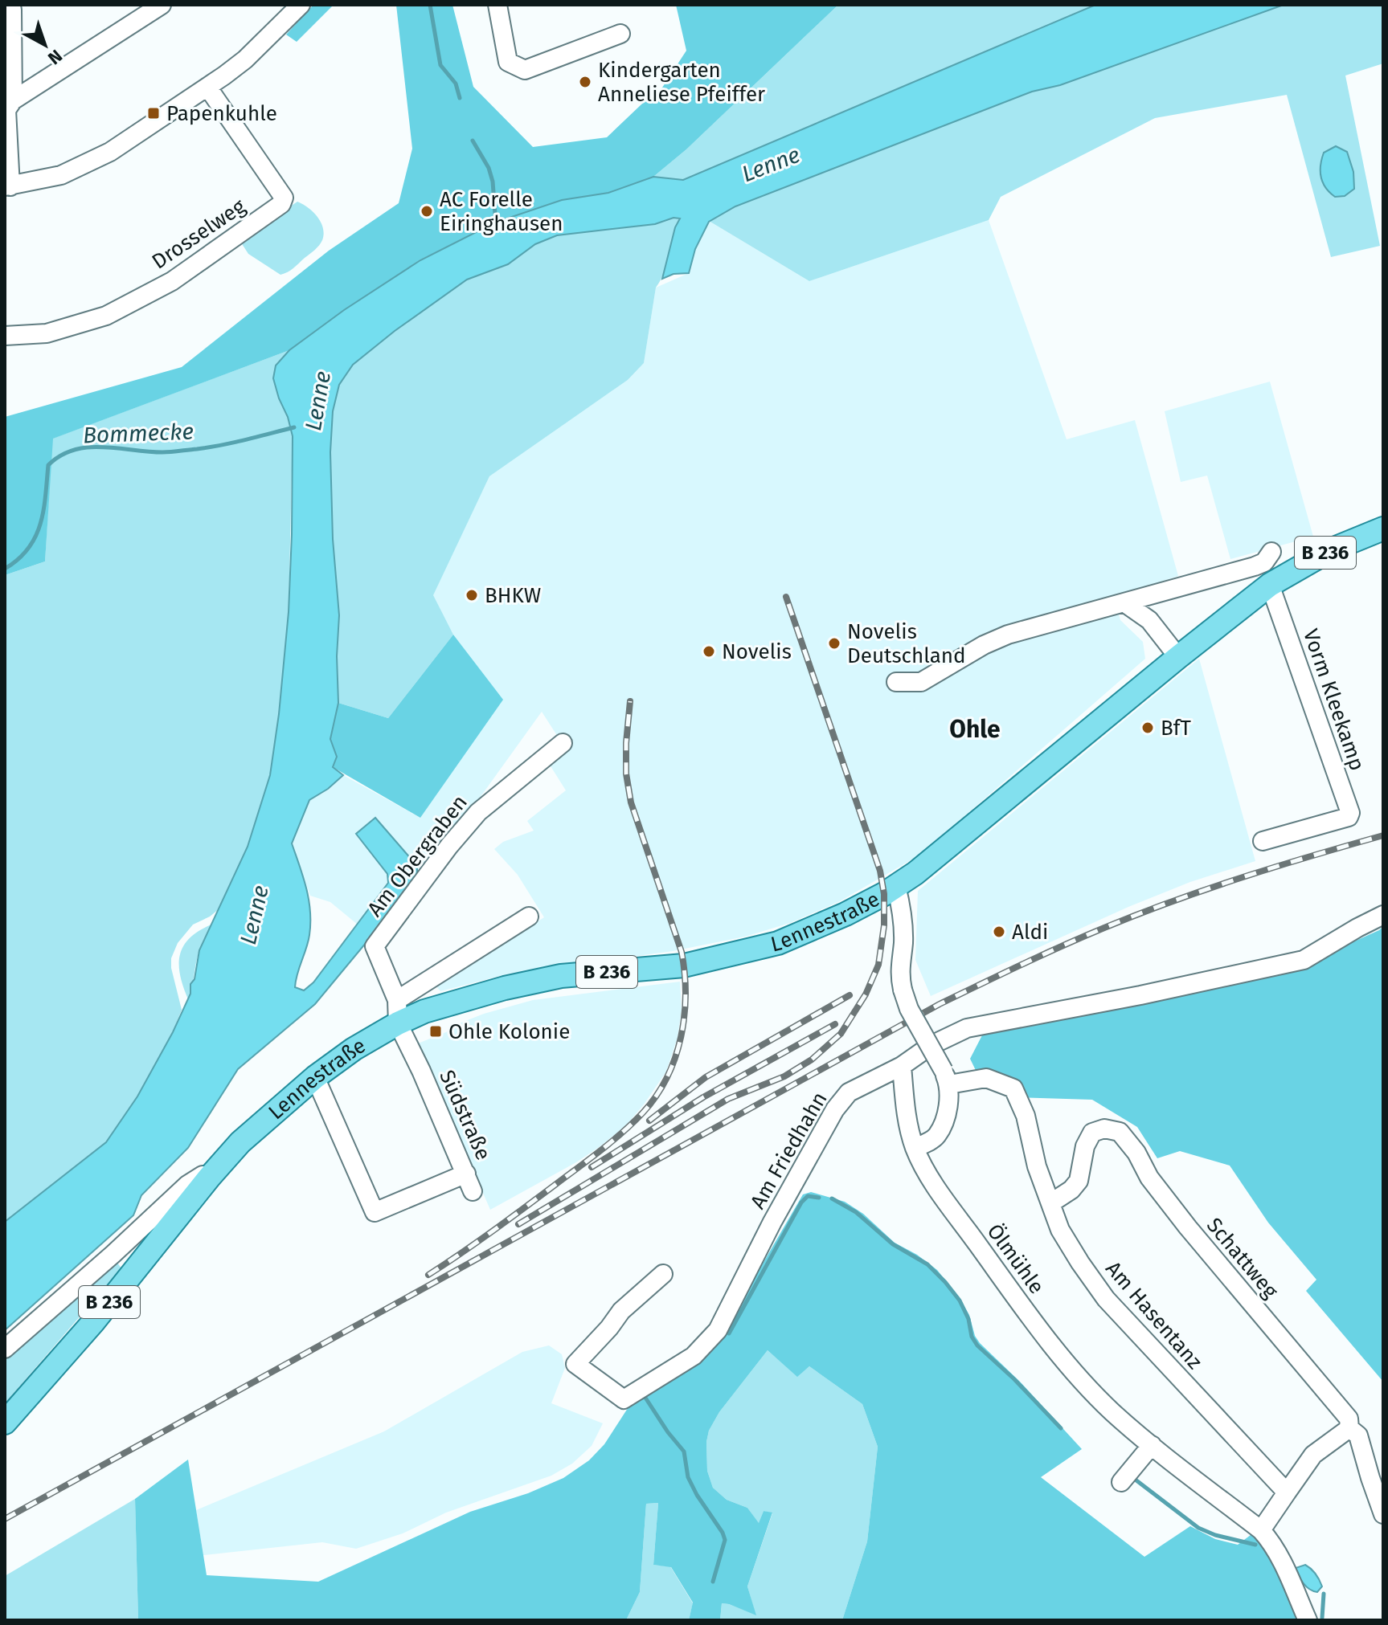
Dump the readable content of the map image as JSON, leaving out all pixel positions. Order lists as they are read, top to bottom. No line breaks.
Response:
{"streets":{"main road":["B 236","Lennestraße"],"street":["Drosselweg","Vorm Kleekamp","Am Obergraben","Südstraße","Am Friedhahn","Schattweg","Ölmühle","Am Hasentanz"]},"crossings":[["Vorm Kleekamp","Lennestraße"],["Am Obergraben","Lennestraße"],["Am Obergraben","Südstraße"],["Lennestraße","Südstraße"],["Am Friedhahn","Ölmühle"],["Schattweg","Am Hasentanz"]],"districts":["Ohle"],"water":["Lenne","Bommecke"],"places":{"other":["Kindergarten Anneliese Pfeiffer","AC Forelle Eiringhausen","BHKW","Novelis Deutschland","Novelis","BfT","Aldi"],"transit":["Papenkuhle","Ohle Kolonie"]},"north":"bottom right"}
